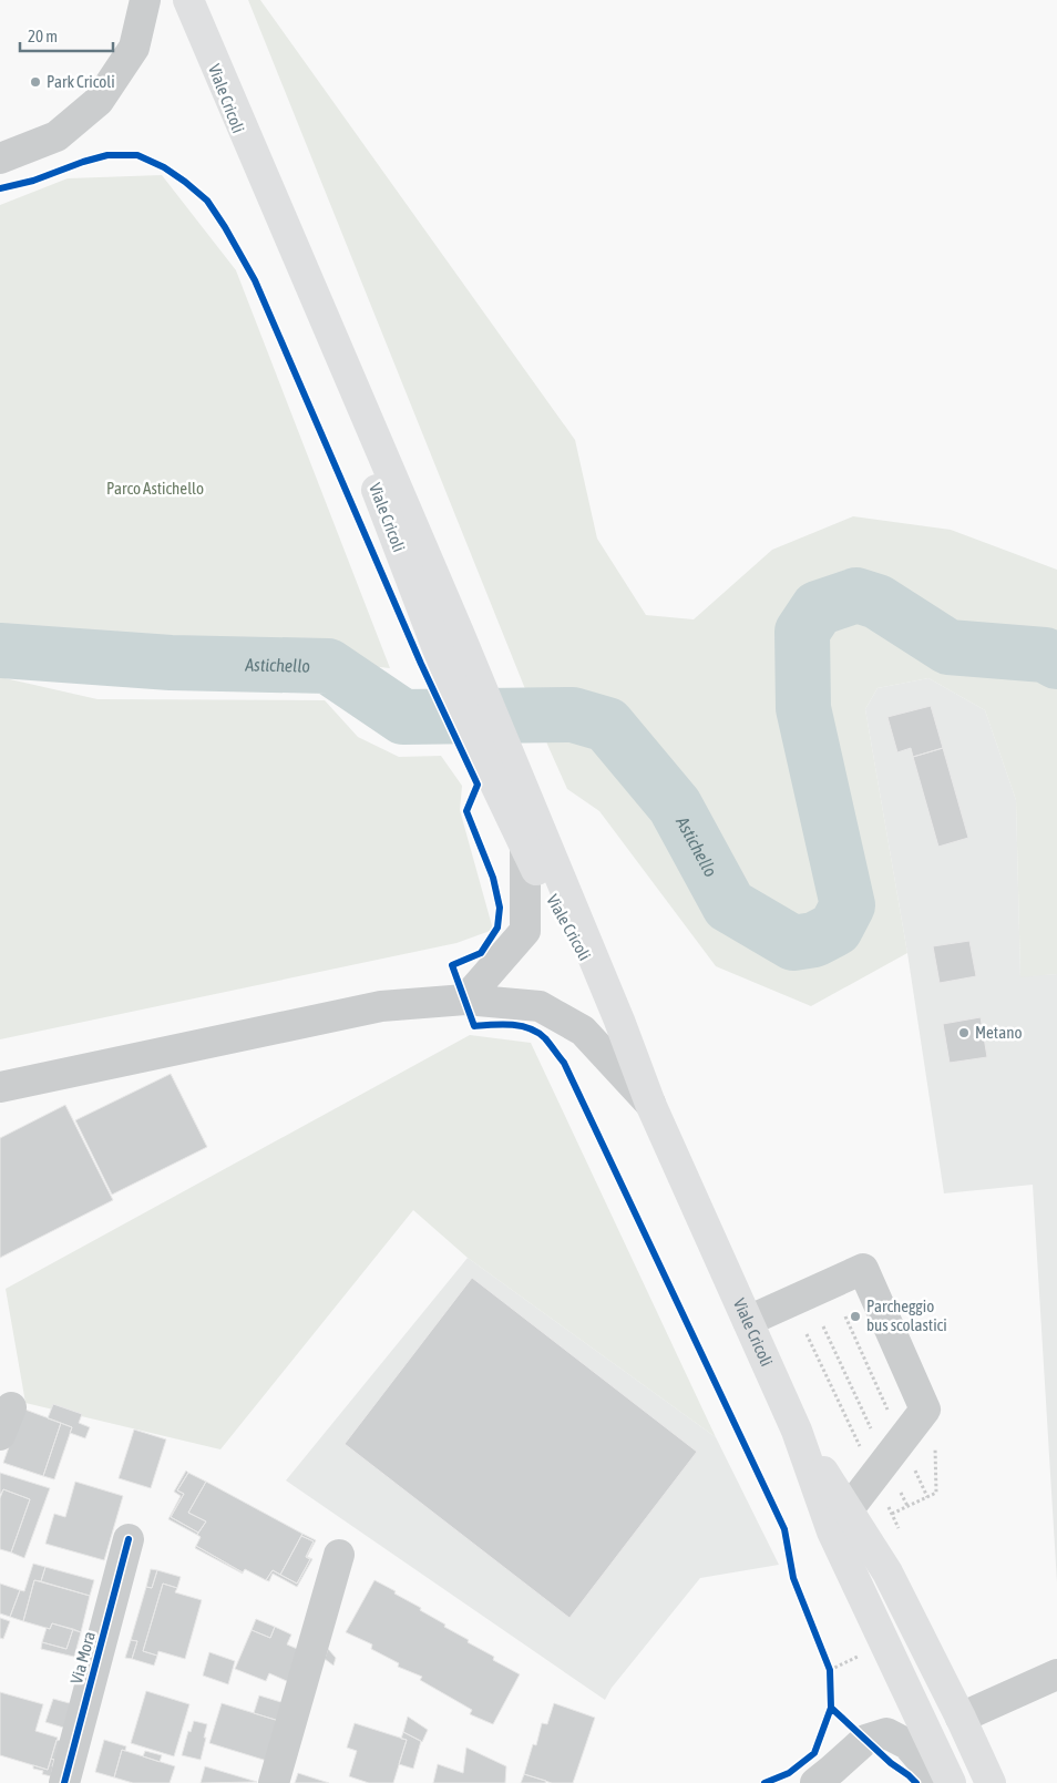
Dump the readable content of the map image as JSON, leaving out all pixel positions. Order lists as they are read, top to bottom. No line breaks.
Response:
{"streets":{"main road":["Viale Cricoli"],"street":["Via Mora"]},"water":["Astichello"],"parks":["Parco Astichello"],"places":["Park Cricoli","Metano","Parcheggio bus scolastici"],"scale_bar":"20 m"}
